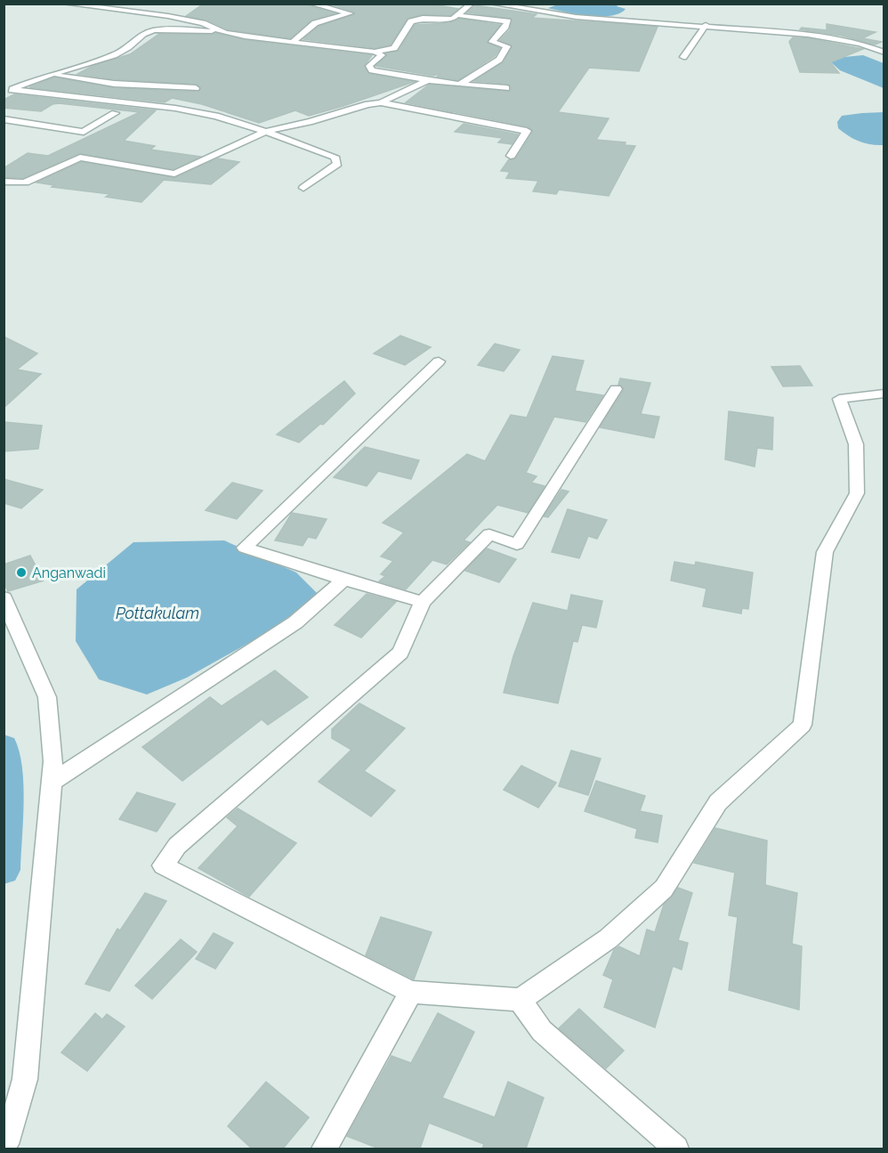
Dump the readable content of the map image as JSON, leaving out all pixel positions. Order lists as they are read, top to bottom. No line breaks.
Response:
{"water":["Pottakulam"],"places":["Anganwadi"]}
